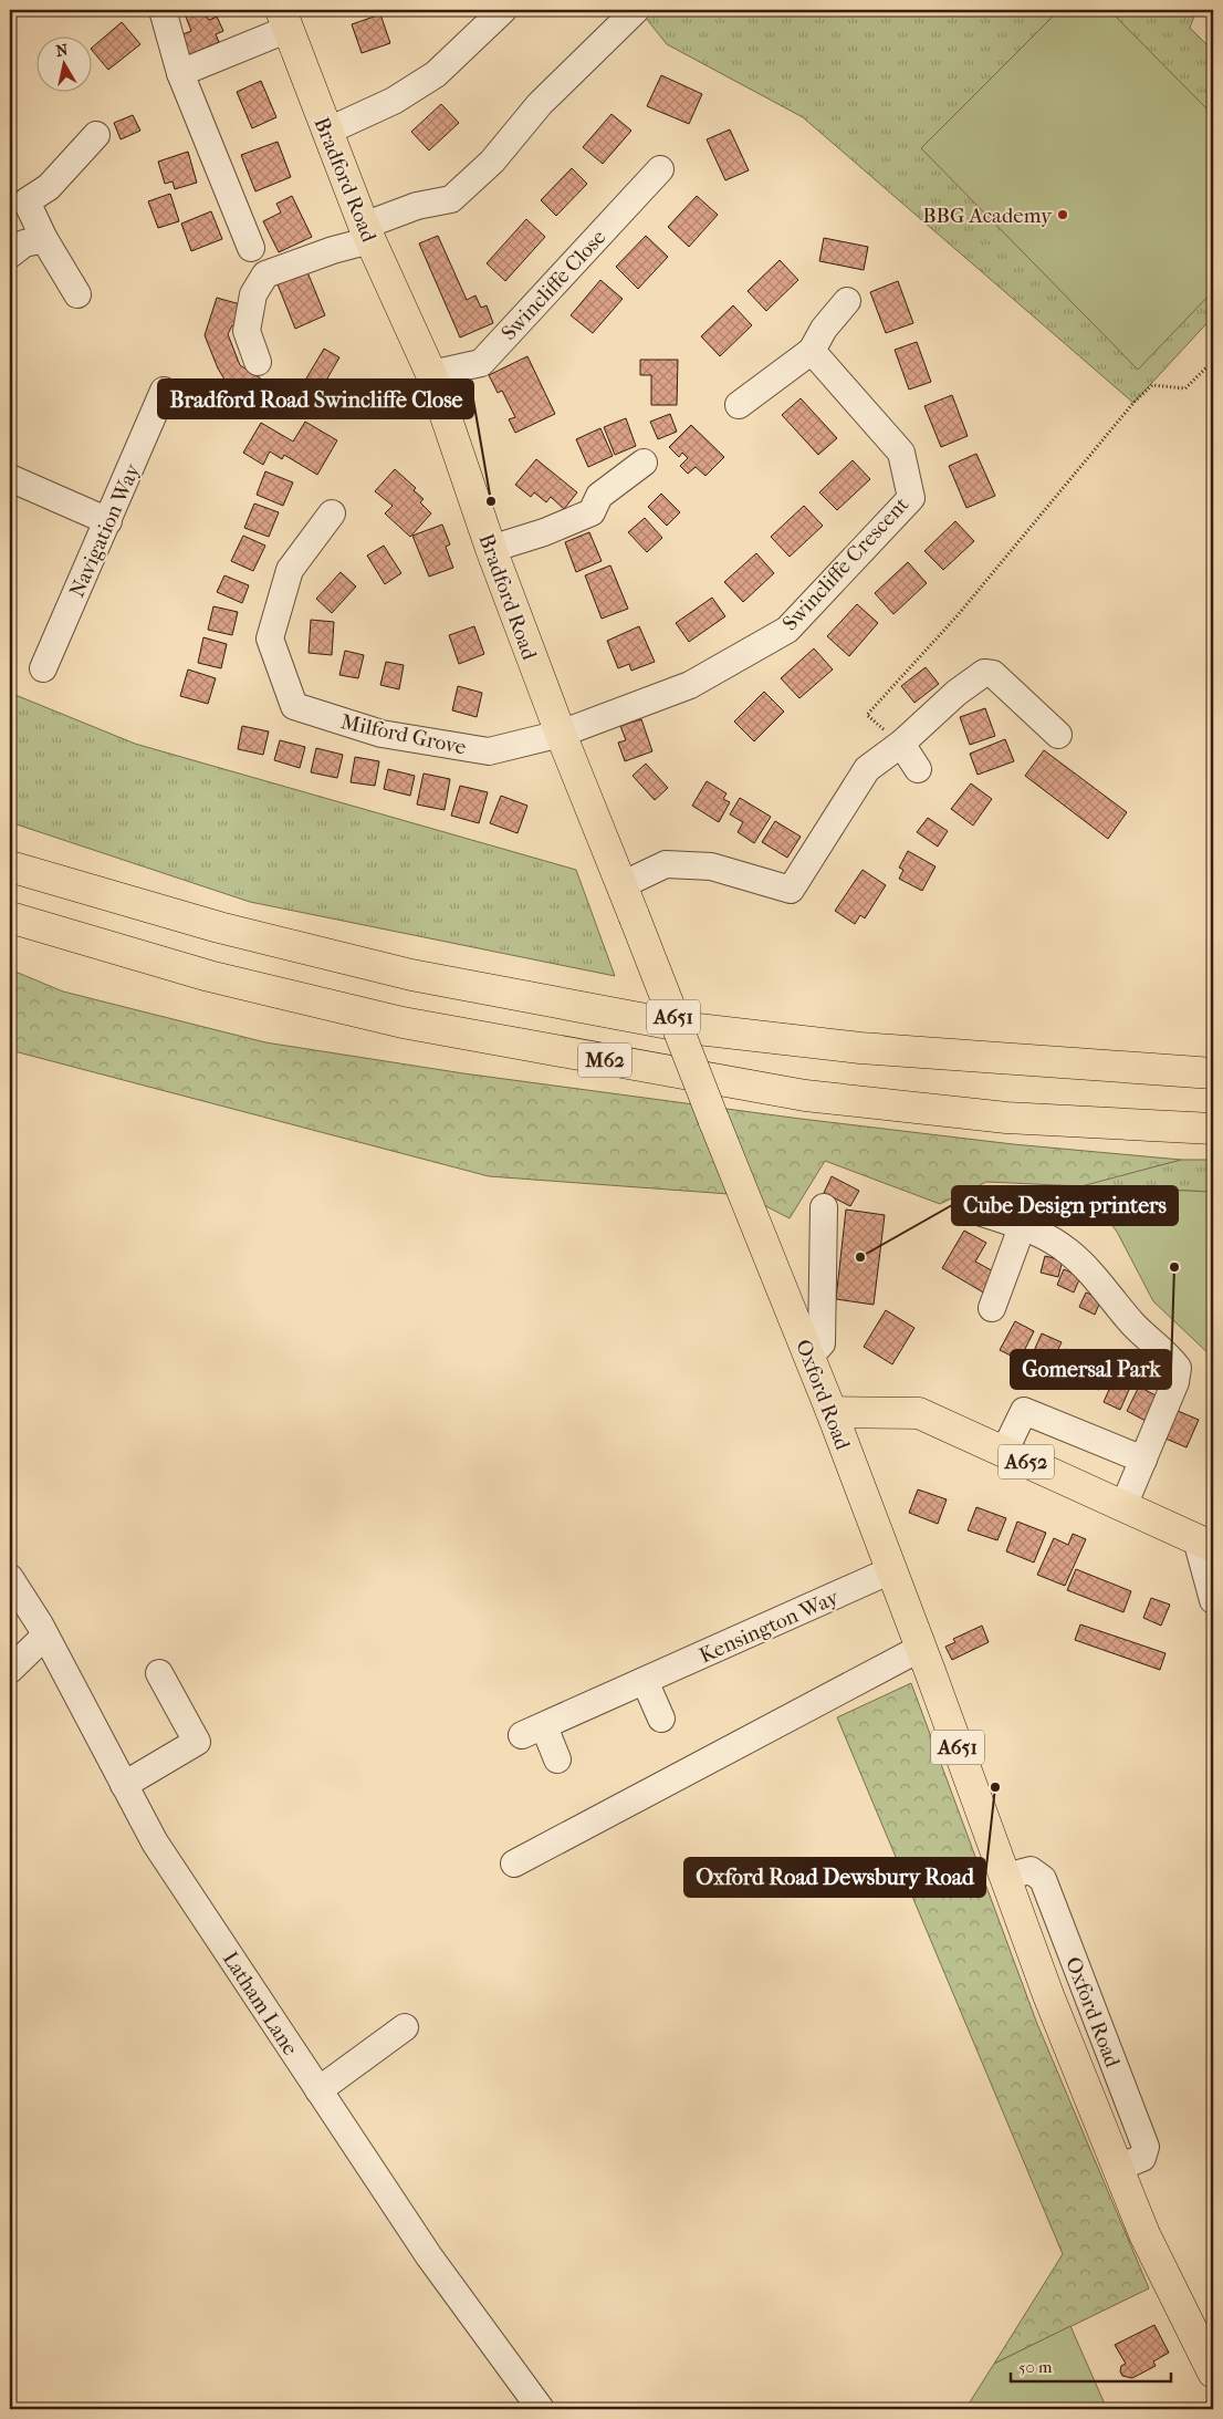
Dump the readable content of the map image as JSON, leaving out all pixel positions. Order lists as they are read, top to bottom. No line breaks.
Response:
{"streets":{"main road":["Bradford Road","A651","M62","Oxford Road","A652"],"street":["Swincliffe Close","Navigation Way","Swincliffe Crescent","Milford Grove","Kensington Way","Latham Lane"]},"crossings":[["Bradford Road","Swincliffe Close"],["Bradford Road","Swincliffe Crescent"],["Bradford Road","Milford Grove"],["Bradford Road","Oxford Road"],["Swincliffe Crescent","Milford Grove"],["Oxford Road","A652"],["Oxford Road","Kensington Way"]],"places":["BBG Academy","Bradford Road Swincliffe Close","Cube Design printers","Gomersal Park","Oxford Road Dewsbury Road"],"scale_bar":"50 m","north":"top"}
